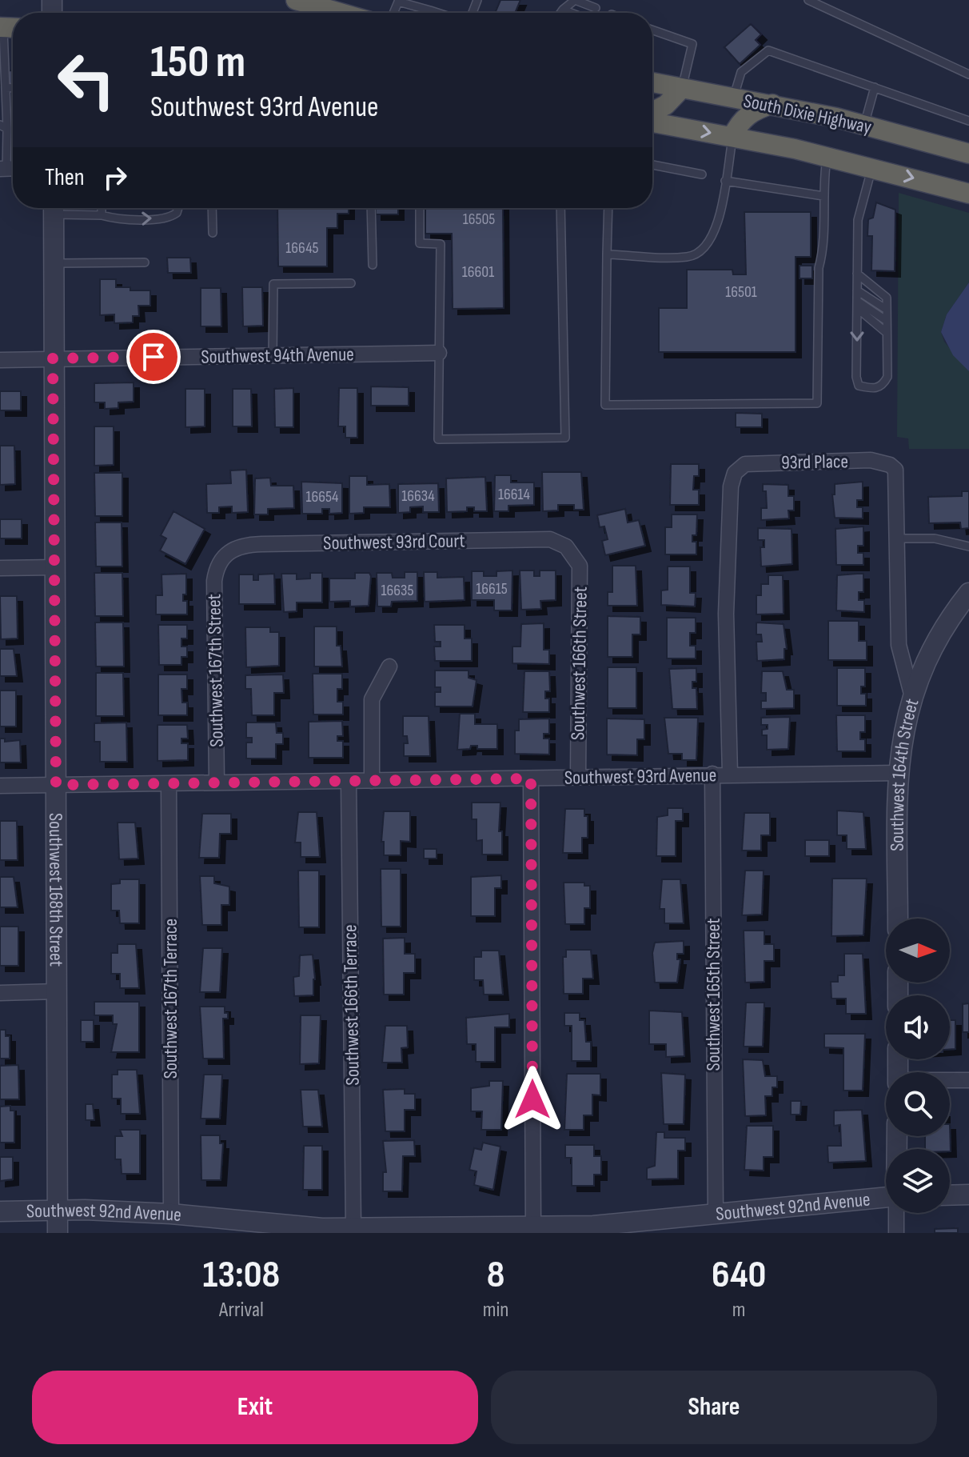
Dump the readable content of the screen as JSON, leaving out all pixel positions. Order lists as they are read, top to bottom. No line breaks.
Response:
{"streets":{"highway":["South Dixie Highway"],"street":["Southwest 94th Avenue","93rd Place","Southwest 93rd Court","Southwest 166th Street","Southwest 167th Street","Southwest 93rd Avenue","Southwest 164th Street","Southwest 168th Street","Southwest 165th Street","Southwest 167th Terrace","Southwest 166th Terrace","Southwest 92nd Avenue"]},"crossings":[["Southwest 94th Avenue","Southwest 168th Street"],["93rd Place","Southwest 93rd Avenue"],["93rd Place","Southwest 164th Street"],["Southwest 93rd Court","Southwest 166th Street"],["Southwest 93rd Court","Southwest 167th Street"],["Southwest 166th Street","Southwest 93rd Avenue"],["Southwest 167th Street","Southwest 93rd Avenue"],["Southwest 93rd Avenue","Southwest 164th Street"],["Southwest 93rd Avenue","Southwest 168th Street"],["Southwest 93rd Avenue","Southwest 165th Street"],["Southwest 93rd Avenue","Southwest 167th Terrace"],["Southwest 93rd Avenue","Southwest 166th Terrace"],["Southwest 168th Street","Southwest 92nd Avenue"],["Southwest 165th Street","Southwest 92nd Avenue"],["Southwest 167th Terrace","Southwest 92nd Avenue"],["Southwest 166th Terrace","Southwest 92nd Avenue"]],"house_numbers":["16505","16645","16601","16501","16614","16634","16654","16615","16635"],"north":"right","page":{"turn":["150 m","Southwest 93rd Avenue"],"then":"Then","eta":["13:08","Arrival","8","min","640","m"],"buttons":["Exit","Share"]}}
